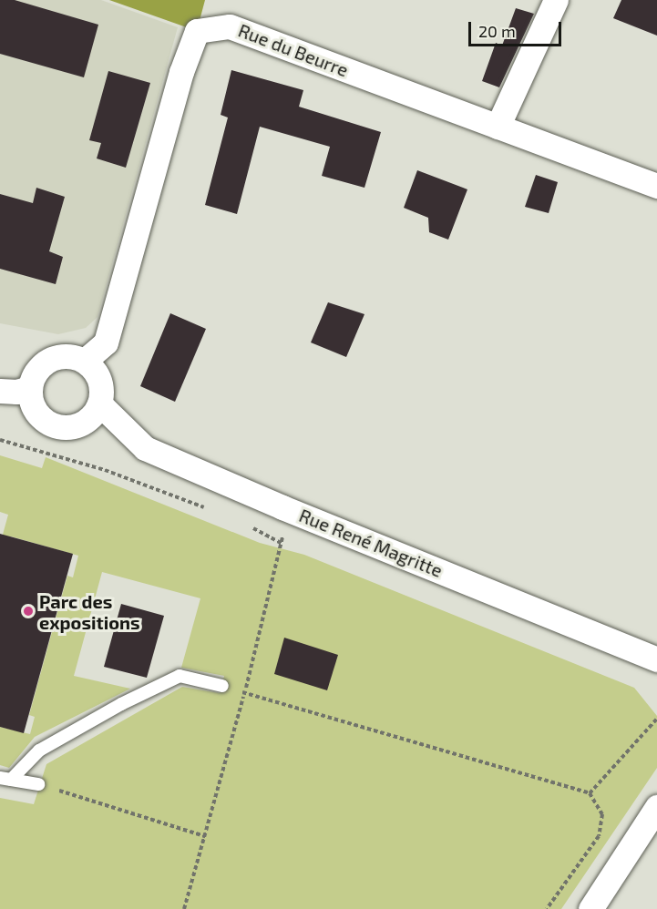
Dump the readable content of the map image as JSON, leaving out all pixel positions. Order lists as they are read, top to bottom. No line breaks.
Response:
{"streets":{"street":["Rue du Beurre","Rue René Magritte"]},"crossings":[["Rue du Beurre","Rue René Magritte"]],"places":["Parc des expositions"],"scale_bar":"20 m"}
